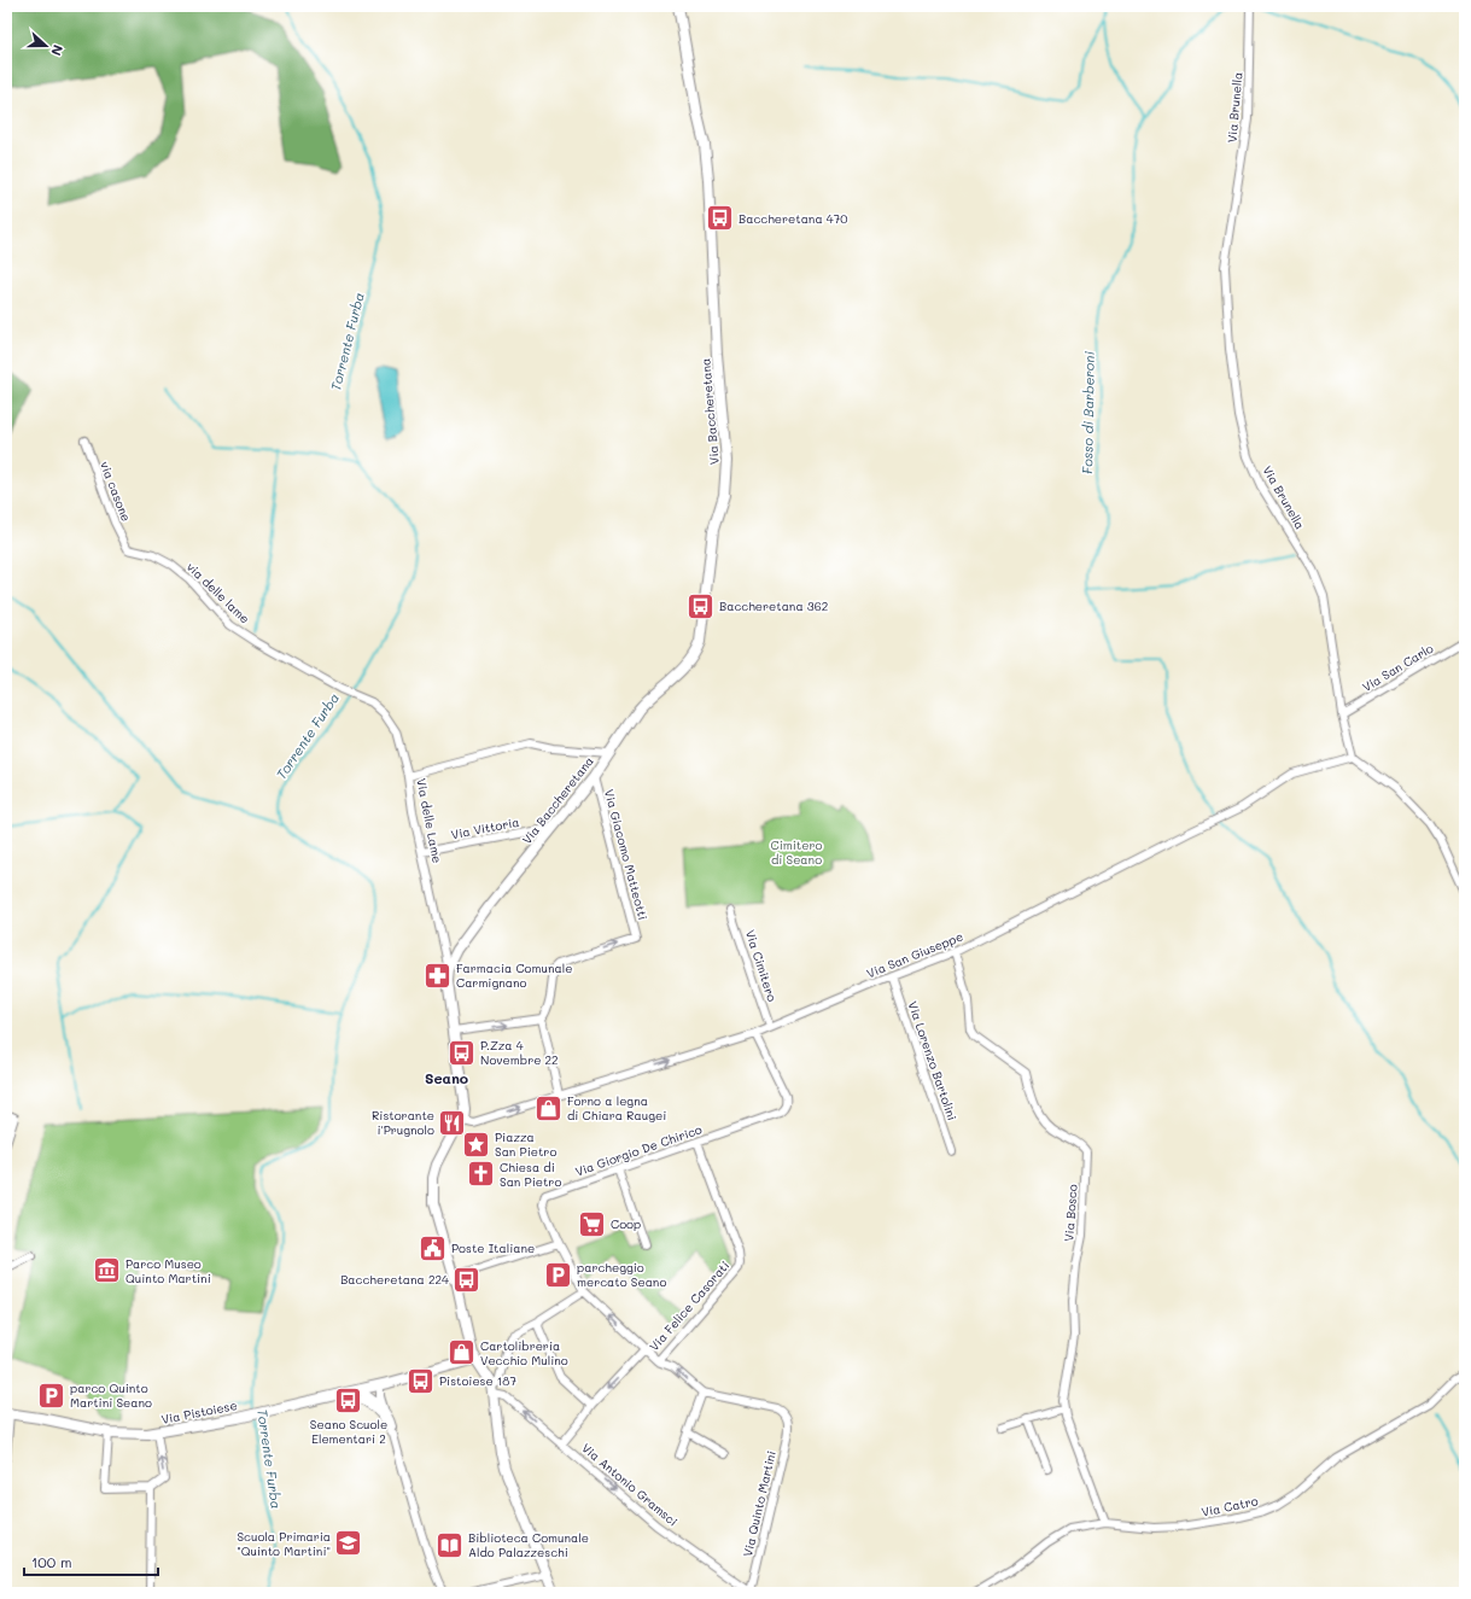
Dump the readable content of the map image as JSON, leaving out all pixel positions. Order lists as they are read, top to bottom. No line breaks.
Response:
{"streets":{"street":["Via Brunella","Via Baccheretana","via casone","via delle lame","Via San Carlo","Via delle Lame","Via Vittoria","Via Giacomo Matteotti","Via San Giuseppe","Via Cimitero","Via Lorenzo Bartolini","Via Giorgio De Chirico","Via Bosco","Via Felice Casorati","Via Pistoiese","Via Antonio Gramsci","Via Quinto Martini","Via Catro"]},"crossings":[["Via Brunella","Via San Carlo"],["Via Brunella","Via San Giuseppe"],["Via Baccheretana","Via delle Lame"],["Via Baccheretana","Via Vittoria"],["Via Baccheretana","Via Giacomo Matteotti"],["Via Baccheretana","Via San Giuseppe"],["via casone","via delle lame"],["via delle lame","Via delle Lame"],["Via delle Lame","Via Vittoria"],["Via San Giuseppe","Via Cimitero"],["Via San Giuseppe","Via Lorenzo Bartolini"],["Via San Giuseppe","Via Giorgio De Chirico"],["Via San Giuseppe","Via Bosco"],["Via Giorgio De Chirico","Via Felice Casorati"],["Via Bosco","Via Catro"],["Via Antonio Gramsci","Via Quinto Martini"]],"one_way":["Via Giacomo Matteotti"],"districts":["Seano"],"water":["Torrente Furba","Fosso di Barberoni"],"parks":["Cimitero di Seano"],"places":{"bus stop":["Baccheretana 470","Baccheretana 362","P.Zza 4 Novembre 22","Baccheretana 224","Pistoiese 187","Seano Scuole Elementari 2"],"pharmacy":["Farmacia Comunale Carmignano"],"shop":["Forno a legna di Chiara Raugei","Cartolibreria Vecchio Mulino"],"restaurant":["Ristorante i'Prugnolo"],"place":["Piazza San Pietro"],"church":["Chiesa di San Pietro"],"supermarket":["Coop"],"public building":["Poste Italiane"],"museum":["Parco Museo Quinto Martini"],"parking":["parcheggio mercato Seano","parco Quinto Martini Seano"],"school or university":["Scuola Primaria \"Quinto Martini\""],"library":["Biblioteca Comunale Aldo Palazzeschi"]},"scale_bar":"100 m","north":"right"}
